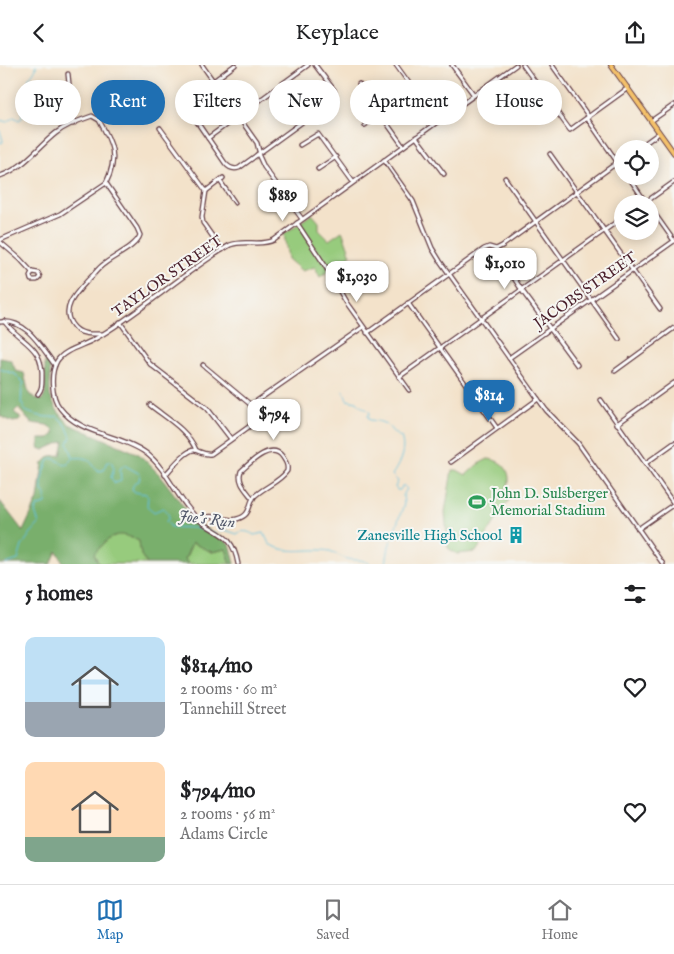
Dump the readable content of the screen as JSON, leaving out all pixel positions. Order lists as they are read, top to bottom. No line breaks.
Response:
{"streets":{"street":["TAYLOR STREET","JACOBS STREET"]},"water":["Joe's Run"],"places":{"sports":["John D. Sulsberger Memorial Stadium"],"building":["Zanesville High School"]},"page":{"header":"Keyplace","chip":["Buy","Rent","Filters","New","Apartment","House"],"price":["$889","$1,010","$1,030","$814","$794"],"heading":"5 homes","list":[{"name":"$814/mo","note":"2 rooms · 60 m² · Tannehill Street"},{"name":"$794/mo","note":"2 rooms · 56 m² · Adams Circle"}],"tabs":["Map","Saved","Home"]}}
